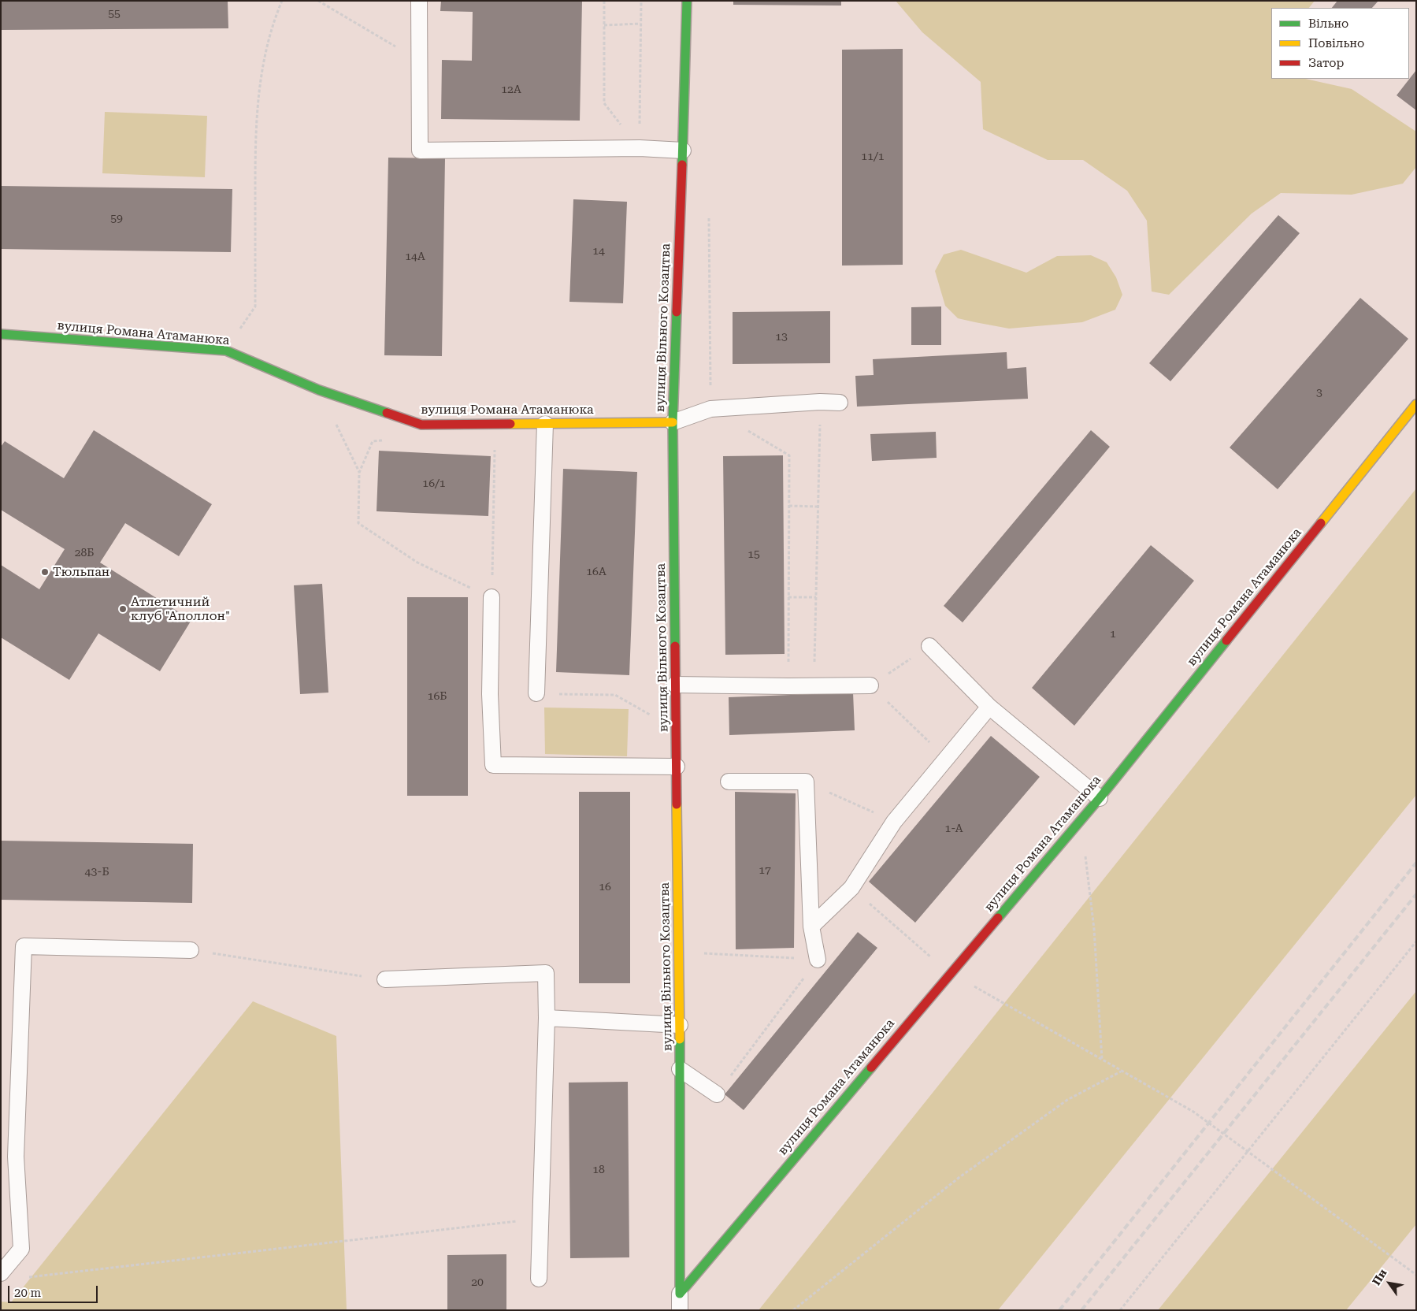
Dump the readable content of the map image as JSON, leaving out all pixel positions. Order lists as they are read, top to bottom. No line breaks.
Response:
{"streets":{"street":["вулиця Вільного Козацтва","вулиця Романа Атаманюка"]},"crossings":[["вулиця Вільного Козацтва","вулиця Романа Атаманюка"]],"places":["Тюльпан","Атлетичний клуб \"Аполлон\""],"house_numbers":["55","12А","11/1","59","14","14А","13","3","16/1","28Б","15","16А","1","16Б","1-А","17","43-Б","16","18","20"],"legend":["Вільно","Повільно","Затор"],"scale_bar":"20 m","north":"top left"}
